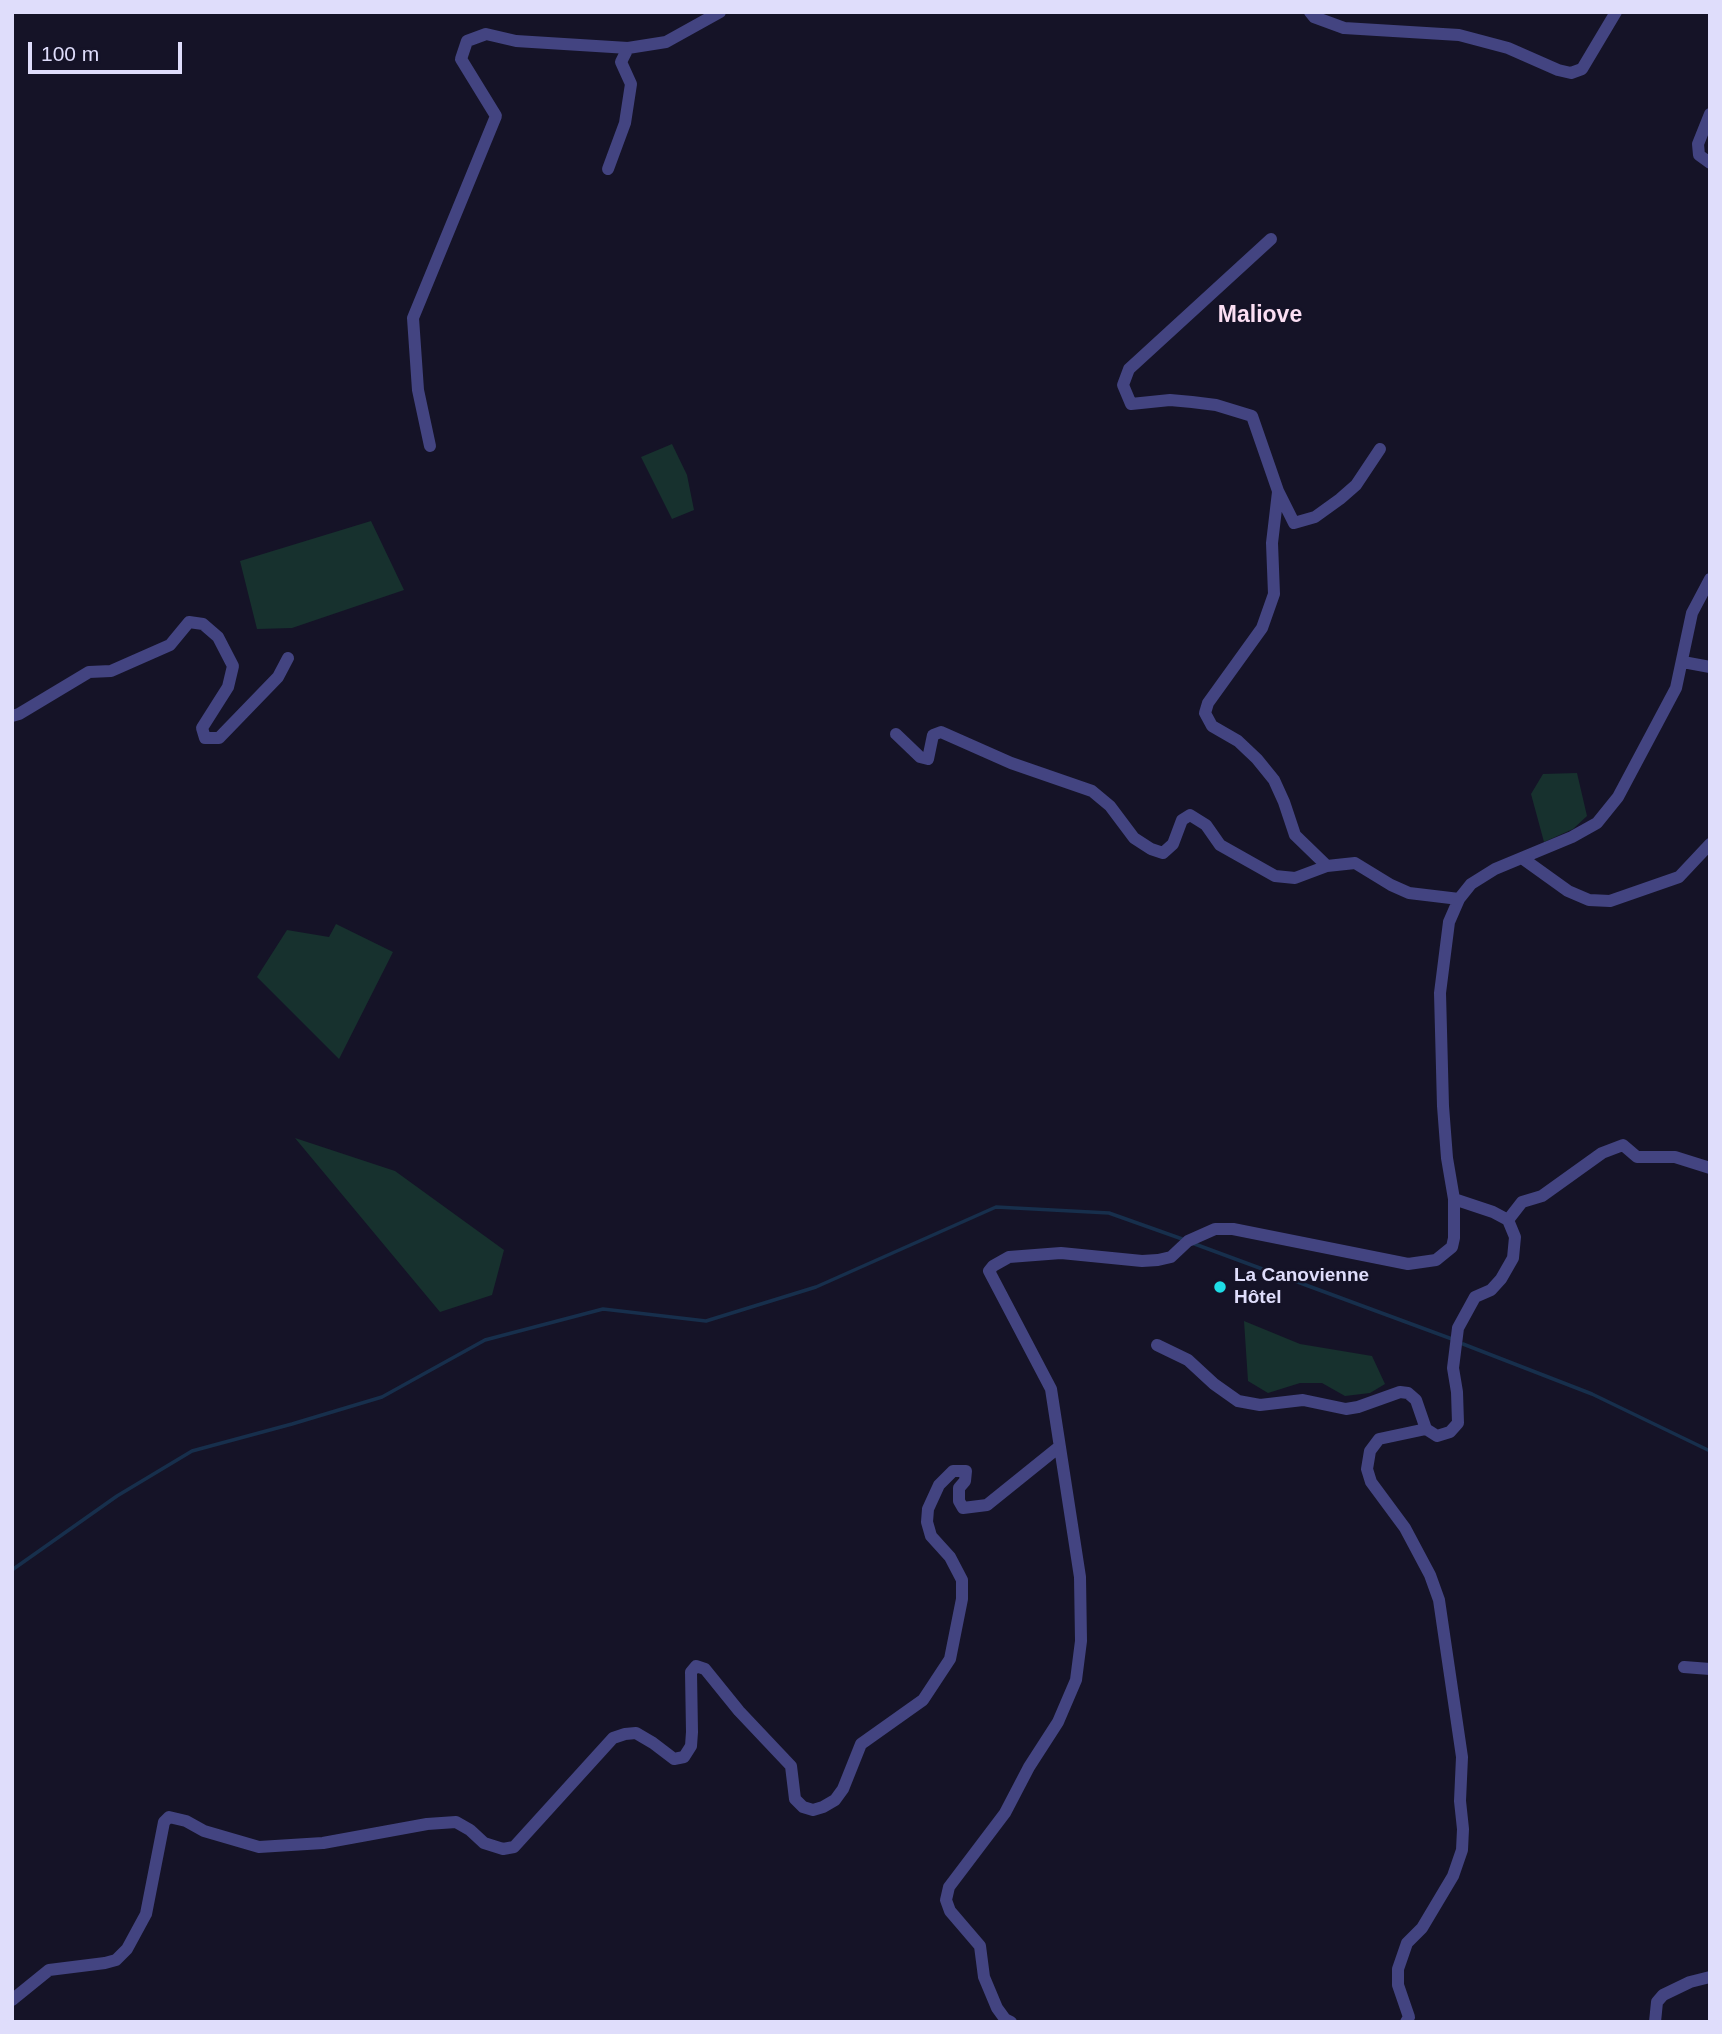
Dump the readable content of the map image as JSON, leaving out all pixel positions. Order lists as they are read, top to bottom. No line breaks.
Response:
{"districts":["Maliove"],"places":["La Canovienne Hôtel"],"scale_bar":"100 m"}
